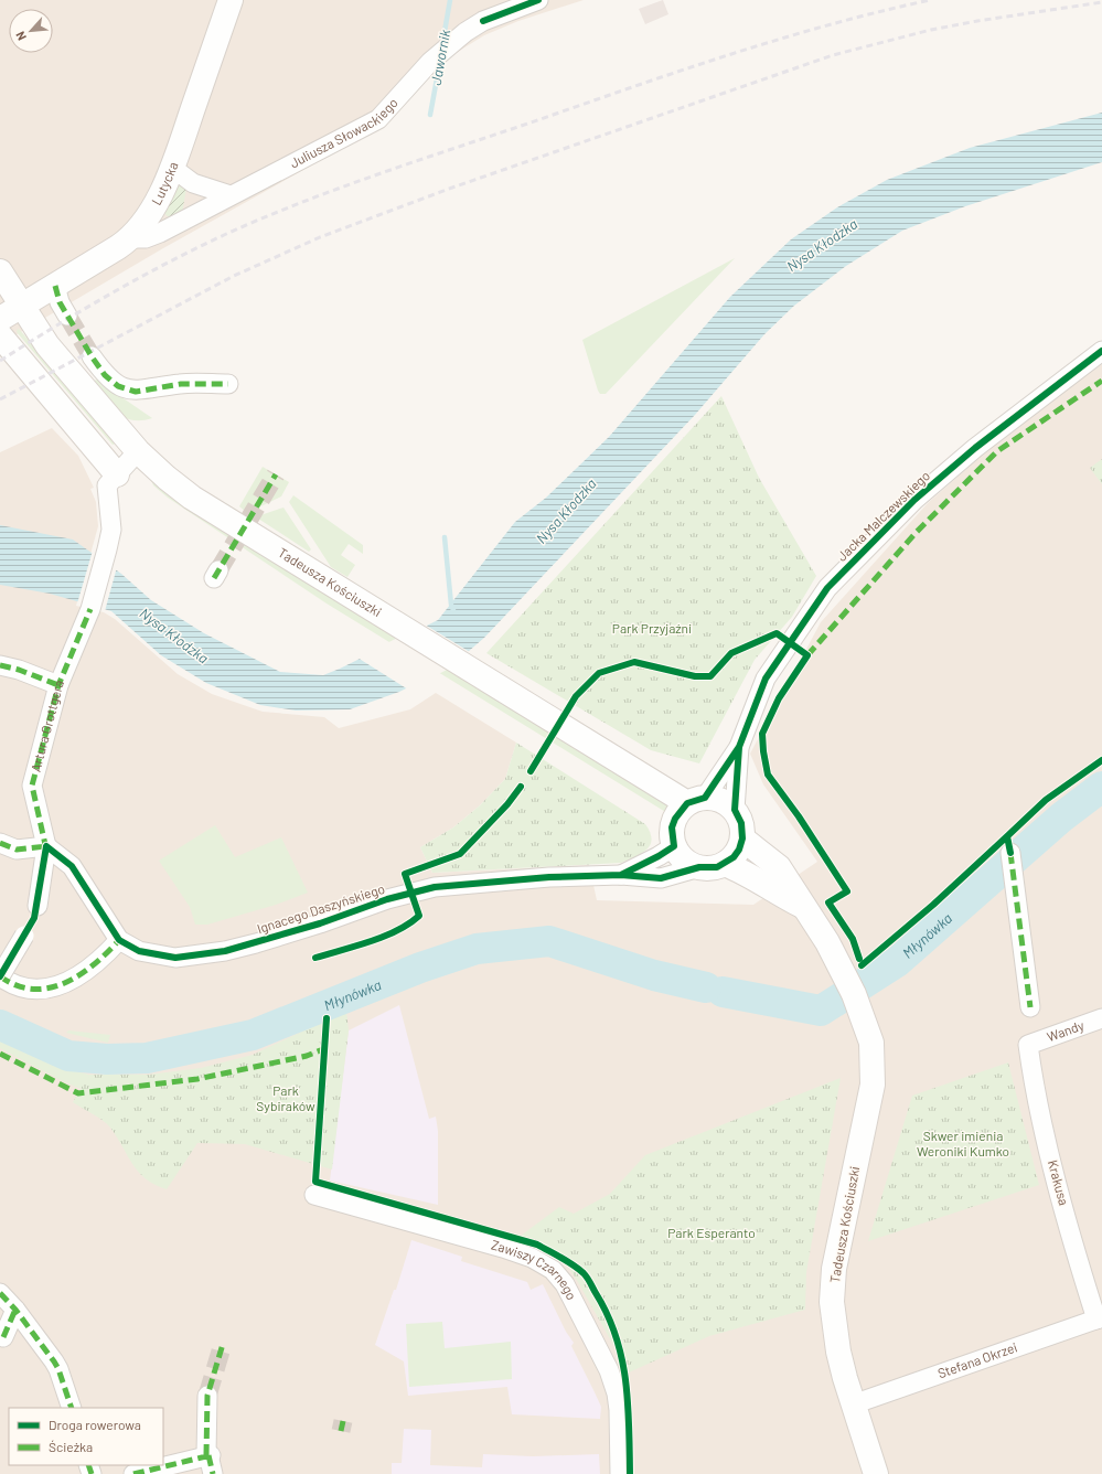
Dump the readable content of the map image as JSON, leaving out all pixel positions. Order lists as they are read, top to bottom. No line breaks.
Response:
{"streets":{"street":["Juliusza Słowackiego","Lutycka","Jacka Malczewskiego","Tadeusza Kościuszki","Artura Grottgera","Ignacego Daszyńskiego","Wandy","Krakusa","Zawiszy Czarnego","Stefana Okrzei"]},"crossings":[["Juliusza Słowackiego","Lutycka"],["Lutycka","Tadeusza Kościuszki"],["Jacka Malczewskiego","Tadeusza Kościuszki"],["Jacka Malczewskiego","Ignacego Daszyńskiego"],["Tadeusza Kościuszki","Artura Grottgera"],["Tadeusza Kościuszki","Ignacego Daszyńskiego"],["Tadeusza Kościuszki","Stefana Okrzei"],["Artura Grottgera","Ignacego Daszyńskiego"],["Wandy","Krakusa"],["Krakusa","Stefana Okrzei"]],"water":["Jawornik","Nysa Kłodzka","Młynówka"],"parks":["Park Przyjaźni","Park Sybiraków","Skwer imienia Weroniki Kumko","Park Esperanto"],"legend":["Droga rowerowa","Ścieżka"],"north":"bottom left"}
